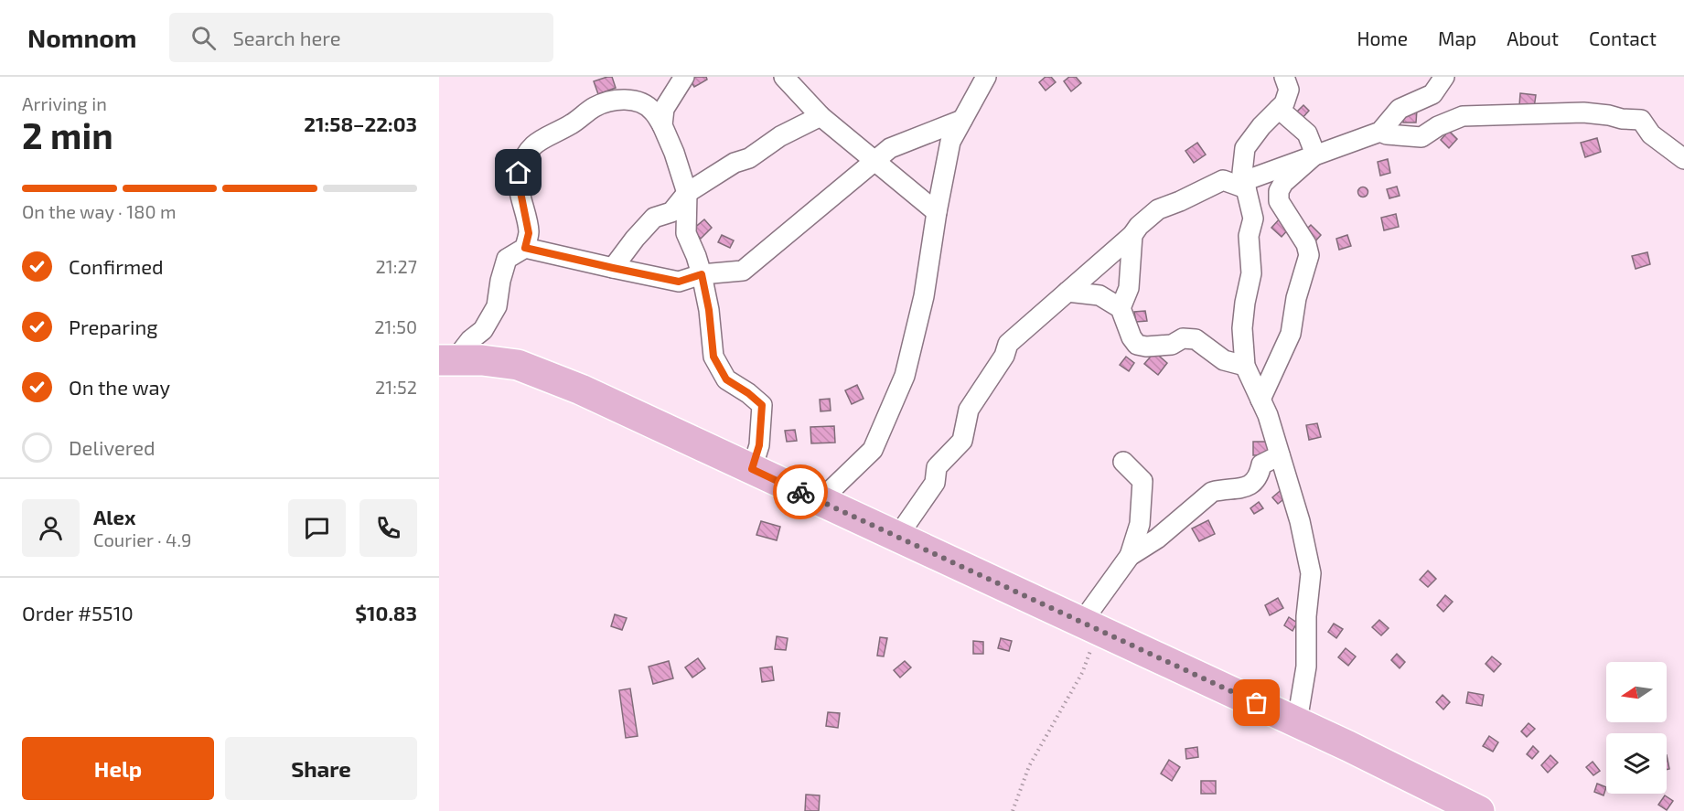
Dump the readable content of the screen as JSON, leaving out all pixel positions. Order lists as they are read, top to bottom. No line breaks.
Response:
{"north":"left","page":{"header":"Nomnom","search":"Search here","nav":["Home","Map","About","Contact"],"heading":["2 min","Arriving in","21:58–22:03"],"panel":["Alex","Courier · 4.9","Order #5510","$10.83"],"bar":"On the way · 180 m","list":[["Confirmed","21:27"],["Preparing","21:50"],["On the way","21:52"],"Delivered"],"buttons":["Help","Share"]}}
